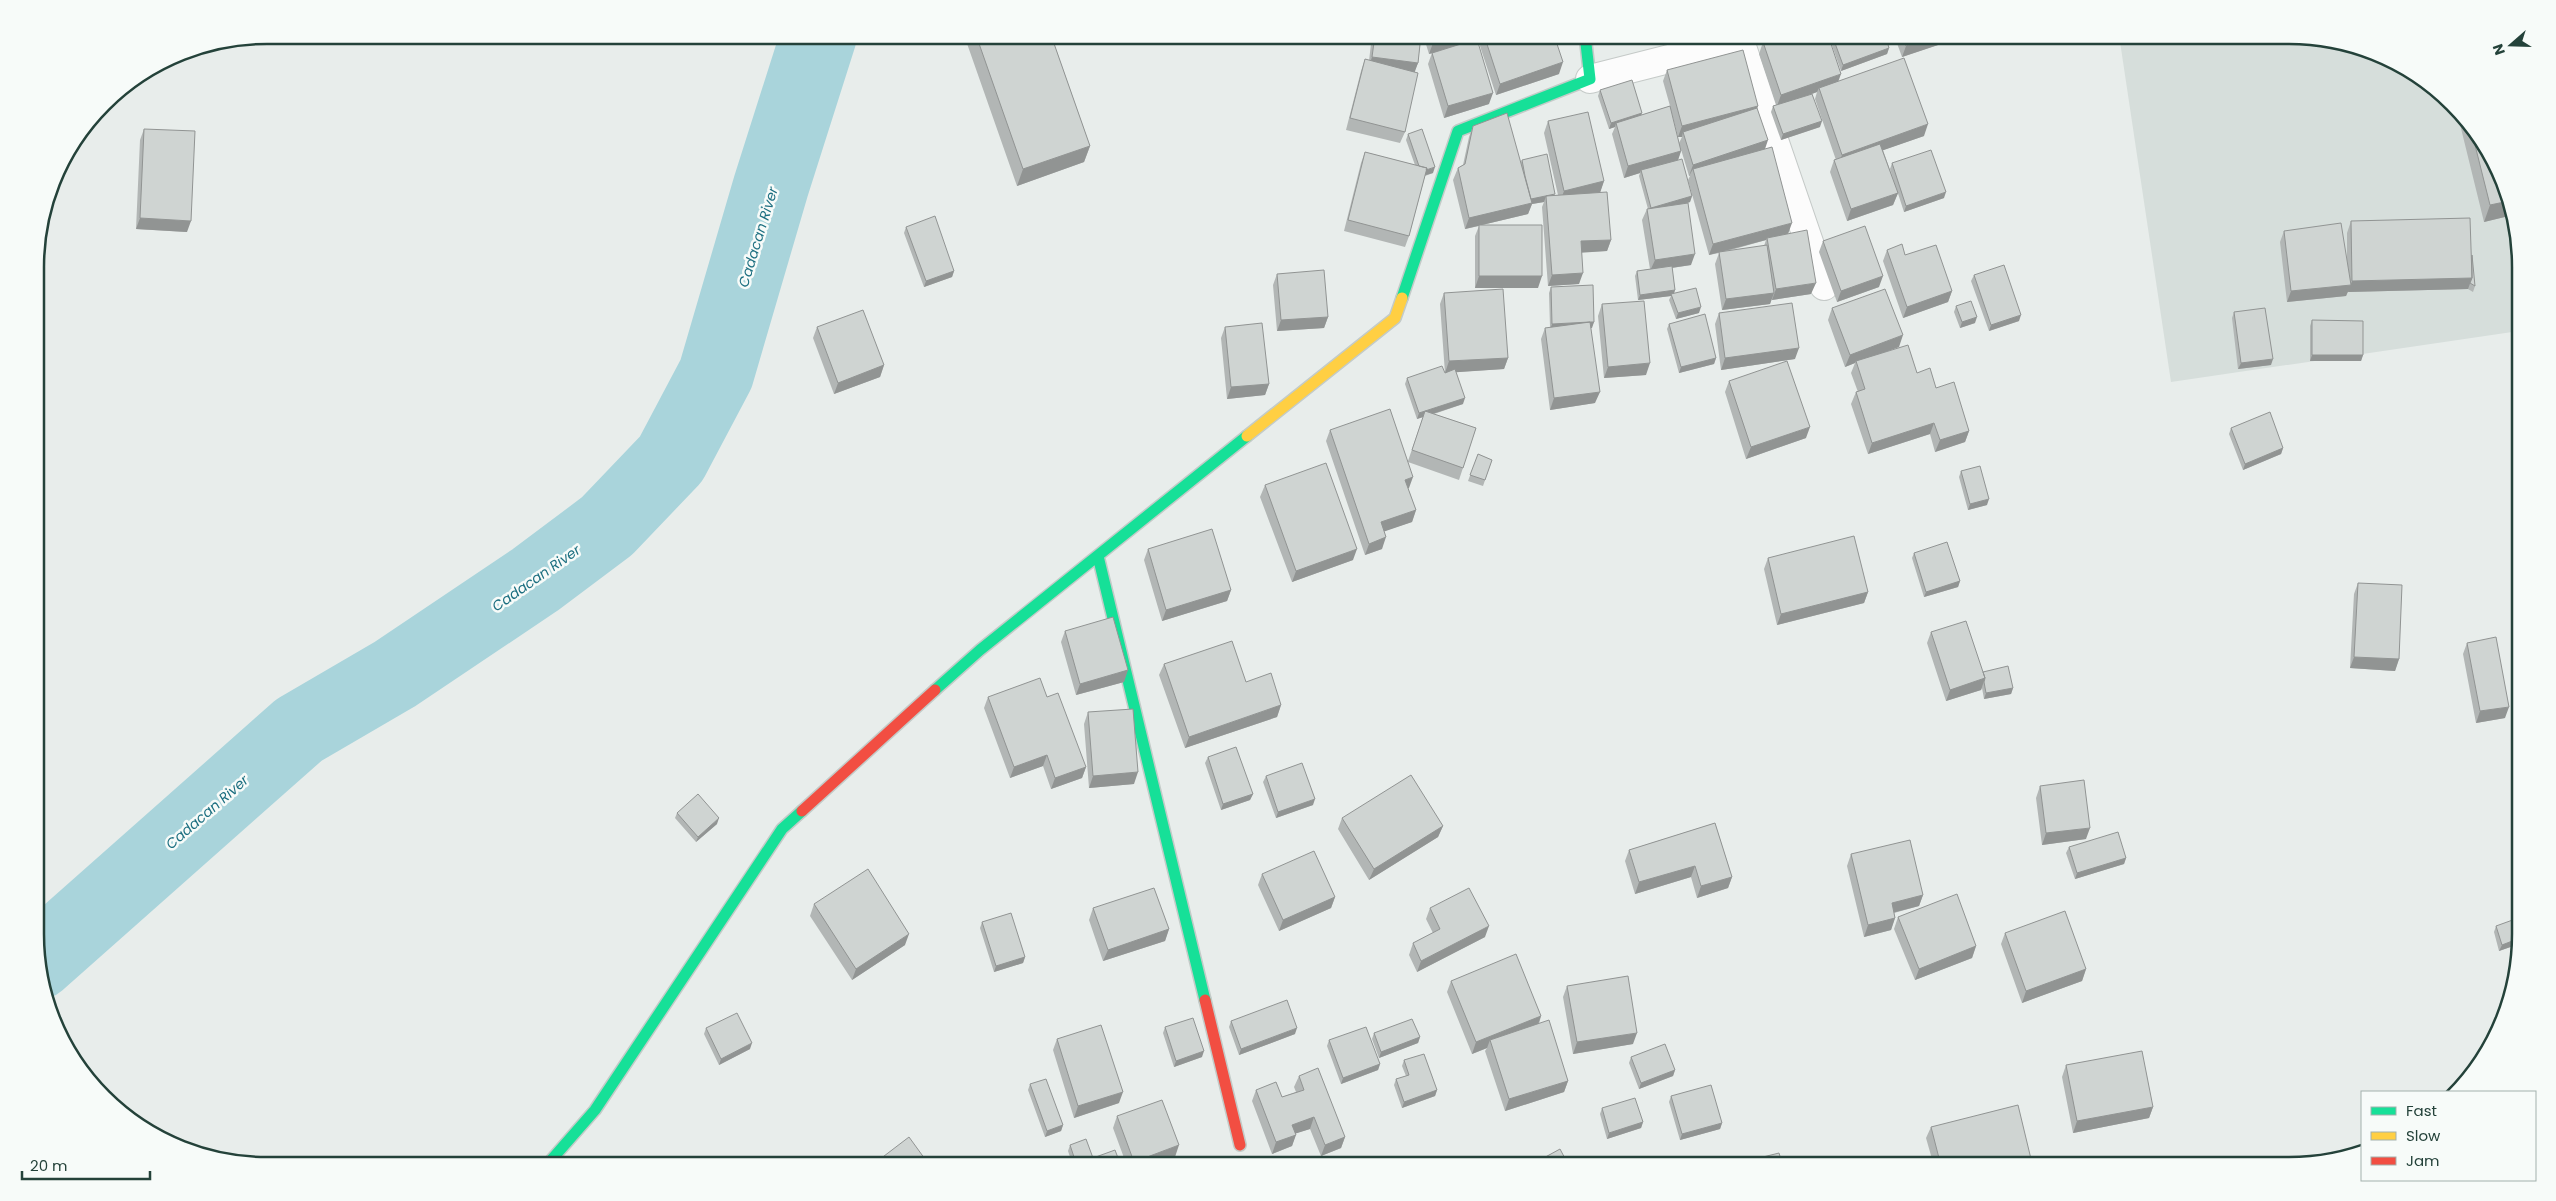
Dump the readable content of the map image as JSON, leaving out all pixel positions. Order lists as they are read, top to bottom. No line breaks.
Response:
{"water":["Cadacan River"],"legend":["Fast","Slow","Jam"],"scale_bar":"20 m","north":"left"}
